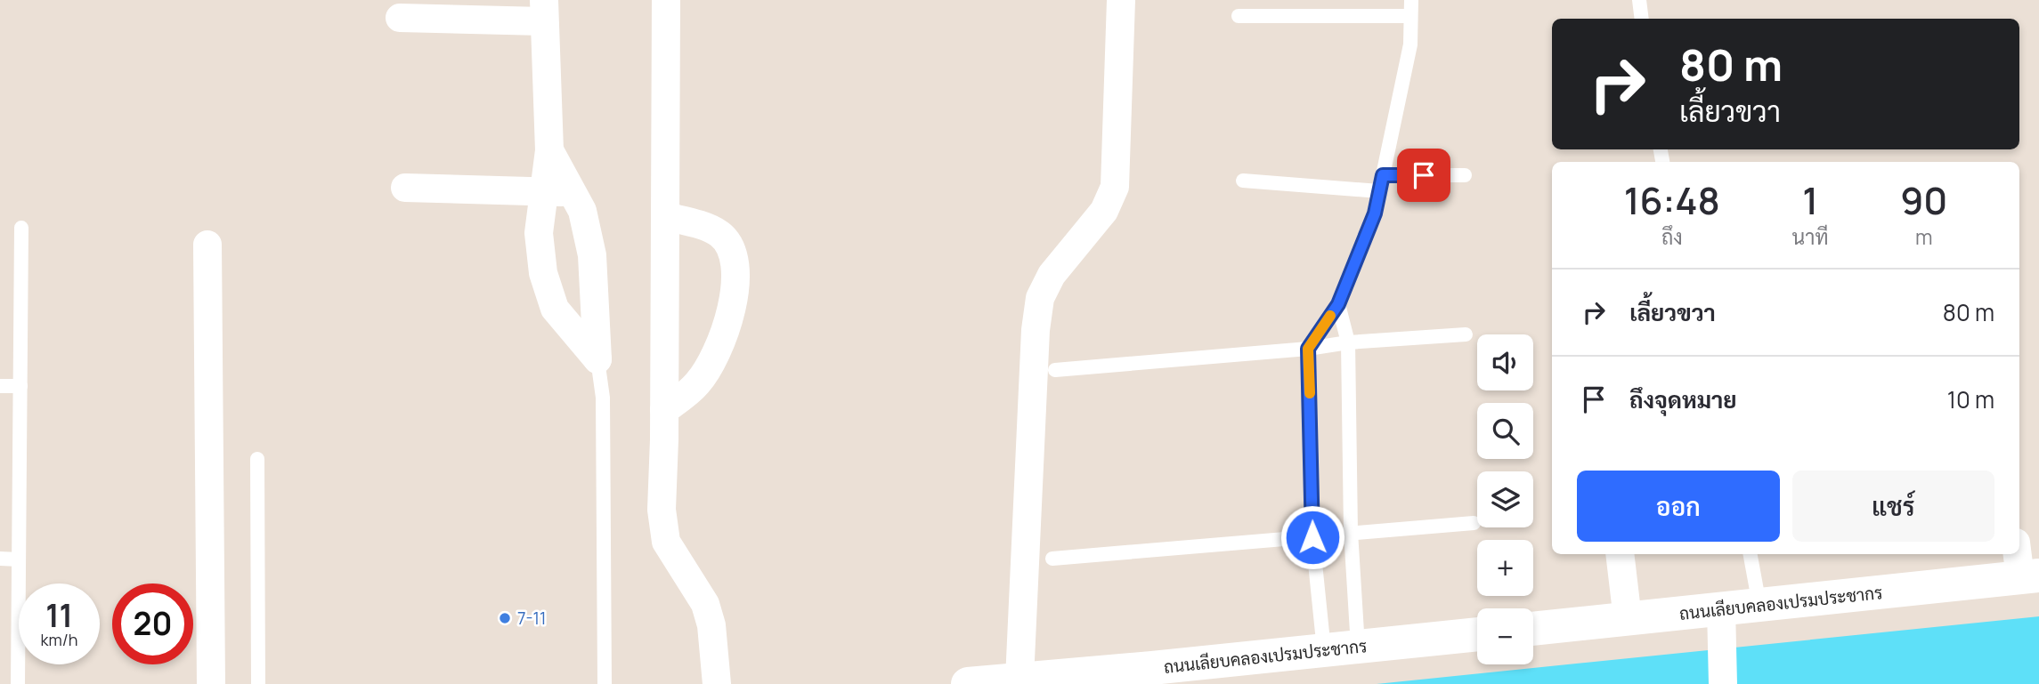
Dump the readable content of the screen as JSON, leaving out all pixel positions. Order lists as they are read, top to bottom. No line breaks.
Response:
{"streets":{"street":["ถนนเลียบคลองเปรมประชากร"]},"places":["7-11"],"page":{"turn":["80 m","เลี้ยวขวา"],"eta":["16:48","ถึง","1","นาที","90","m"],"list":[{"name":"เลี้ยวขวา","value":"80 m"},{"name":"ถึงจุดหมาย","value":"10 m"}],"map_buttons":["+","−"],"buttons":["ออก","แชร์"],"speed":"11 km/h","limit":"20"}}
